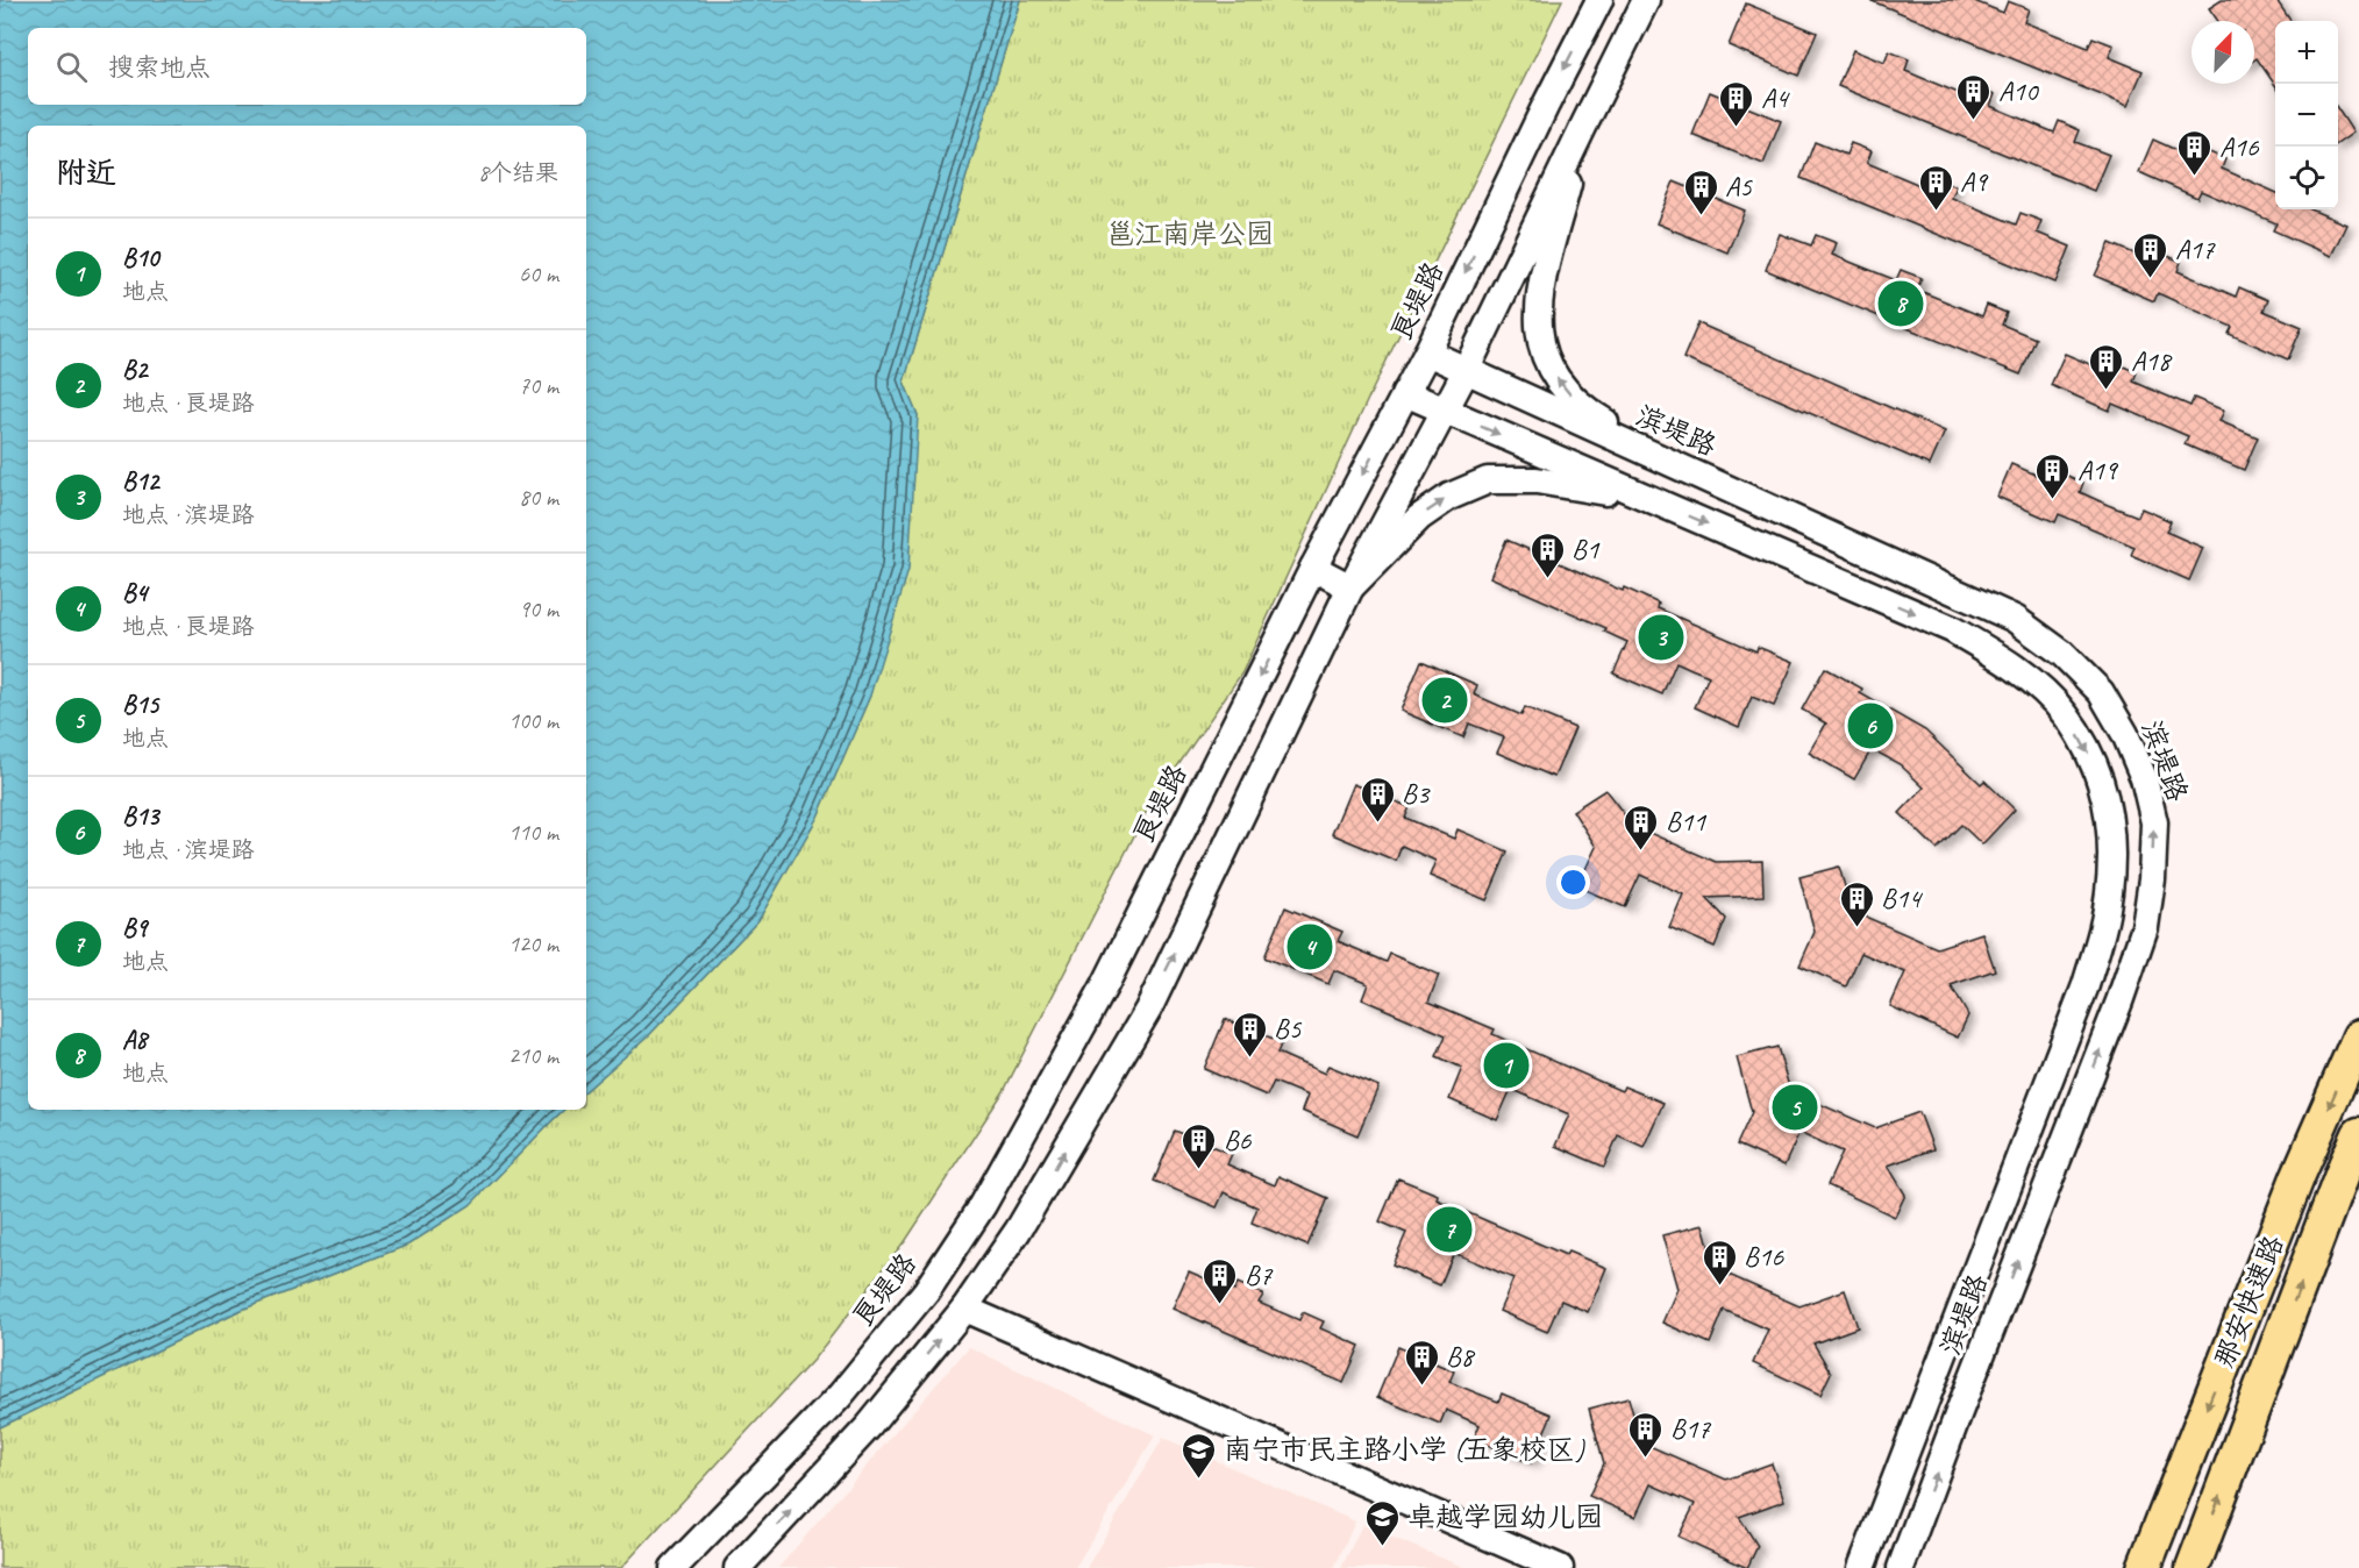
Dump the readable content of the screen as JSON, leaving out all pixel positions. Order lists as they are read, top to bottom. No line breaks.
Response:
{"streets":{"highway":["那安快速路"],"street":["良堤路","滨堤路"]},"crossings":[["良堤路","滨堤路"]],"parks":["邕江南岸公园"],"places":{"building":["A10","A4","A16","A9","A5","A17","A18","A19","B1","B3","B11","B14","B5","B6","B16","B7","B8","B17"],"school or university":["南宁市民主路小学 (五象校区)","卓越学园幼儿园"]},"north":"top right","page":{"map_buttons":["+","−"],"search":"搜索地点","heading":["附近","8个结果"],"list":[{"mark":"1","name":"B10","note":"地点","value":"60 m"},{"mark":"2","name":"B2","note":"地点 · 良堤路","value":"70 m"},{"mark":"3","name":"B12","note":"地点 · 滨堤路","value":"80 m"},{"mark":"4","name":"B4","note":"地点 · 良堤路","value":"90 m"},{"mark":"5","name":"B15","note":"地点","value":"100 m"},{"mark":"6","name":"B13","note":"地点 · 滨堤路","value":"110 m"},{"mark":"7","name":"B9","note":"地点","value":"120 m"},{"mark":"8","name":"A8","note":"地点","value":"210 m"}],"pins":["8","3","2","6","4","1","5","7"]}}
